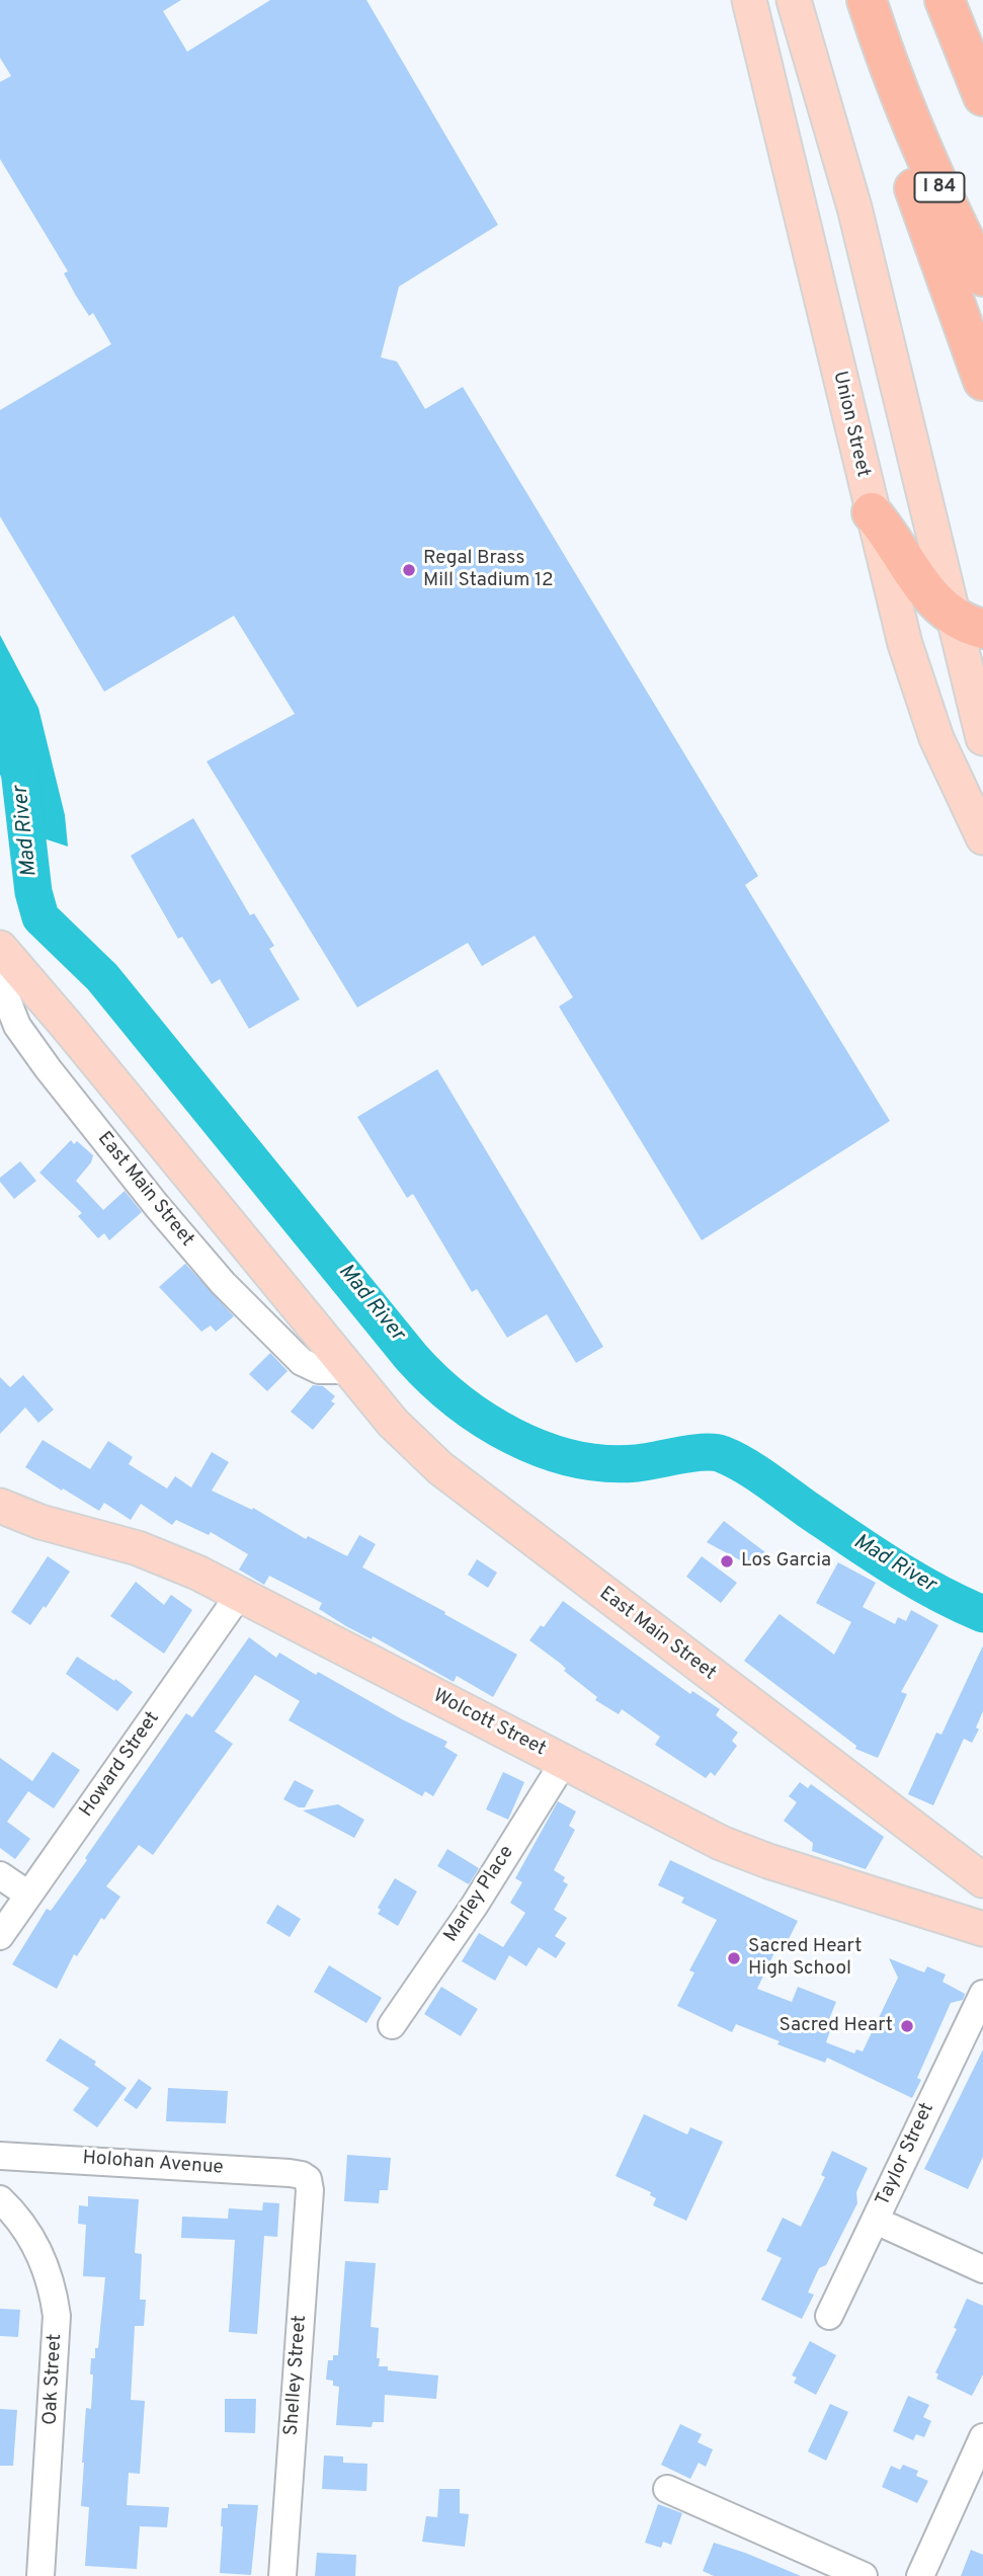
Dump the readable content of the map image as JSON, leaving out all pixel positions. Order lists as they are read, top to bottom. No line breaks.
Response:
{"streets":{"highway":["I 84"],"main road":["Union Street","East Main Street","Wolcott Street"],"street":["Howard Street","Marley Place","Taylor Street","Holohan Avenue","Shelley Street","Oak Street"]},"crossings":[["Wolcott Street","Howard Street"],["Wolcott Street","Marley Place"],["Holohan Avenue","Shelley Street"]],"water":["Mad River"],"places":["Regal Brass Mill Stadium 12","Los Garcia","Sacred Heart High School","Sacred Heart"]}
